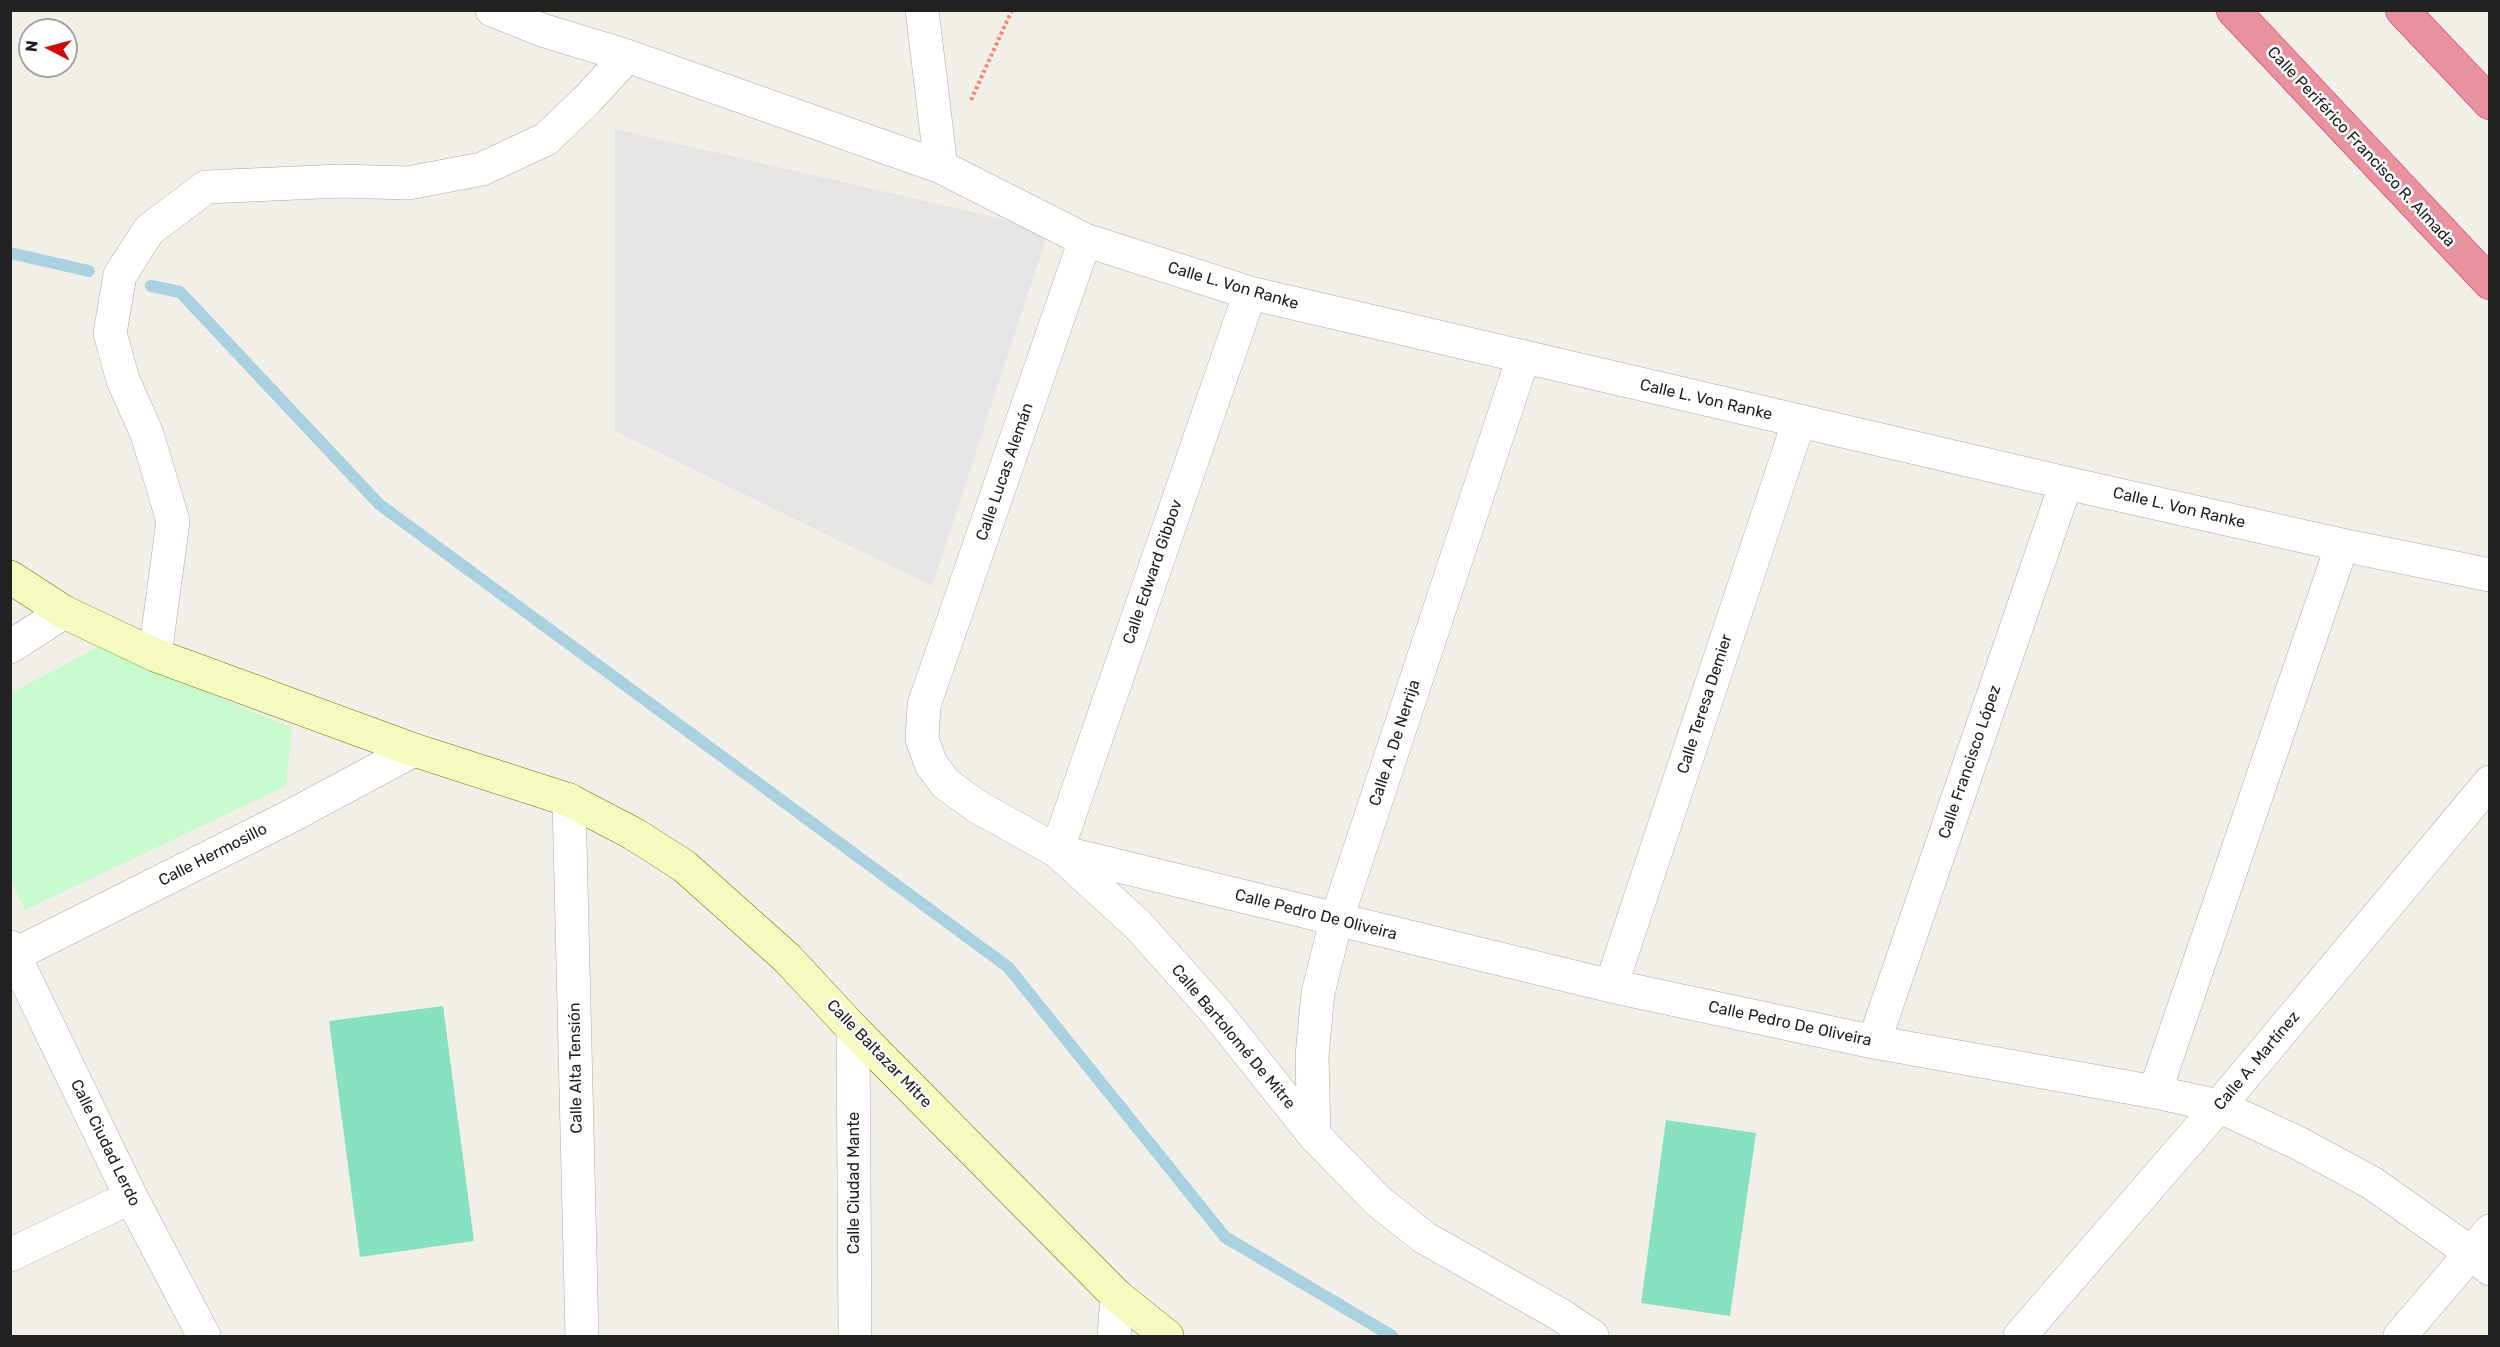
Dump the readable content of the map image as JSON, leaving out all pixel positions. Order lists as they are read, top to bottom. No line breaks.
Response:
{"streets":{"highway":["Calle Periférico Francisco R. Almada"],"street":["Calle L. Von Ranke","Calle Lucas Alemán","Calle Edward Gibbov","Calle Teresa Demier","Calle A. De Nerrija","Calle Francisco López","Calle Hermosillo","Calle Pedro De Oliveira","Calle Bartolomé De Mitre","Calle Baltazar Mitre","Calle A. Martínez","Calle Alta Tensión","Calle Ciudad Lerdo","Calle Ciudad Mante"]},"crossings":[["Calle L. Von Ranke","Calle Lucas Alemán"],["Calle L. Von Ranke","Calle Edward Gibbov"],["Calle L. Von Ranke","Calle Teresa Demier"],["Calle L. Von Ranke","Calle A. De Nerrija"],["Calle L. Von Ranke","Calle Francisco López"],["Calle Lucas Alemán","Calle Bartolomé De Mitre"],["Calle Edward Gibbov","Calle Pedro De Oliveira"],["Calle Edward Gibbov","Calle Bartolomé De Mitre"],["Calle Teresa Demier","Calle Pedro De Oliveira"],["Calle A. De Nerrija","Calle Pedro De Oliveira"],["Calle A. De Nerrija","Calle Bartolomé De Mitre"],["Calle Francisco López","Calle Pedro De Oliveira"],["Calle Hermosillo","Calle Baltazar Mitre"],["Calle Hermosillo","Calle Ciudad Lerdo"],["Calle Pedro De Oliveira","Calle Bartolomé De Mitre"],["Calle Pedro De Oliveira","Calle A. Martínez"],["Calle Baltazar Mitre","Calle Alta Tensión"],["Calle Baltazar Mitre","Calle Ciudad Mante"]],"north":"left"}
